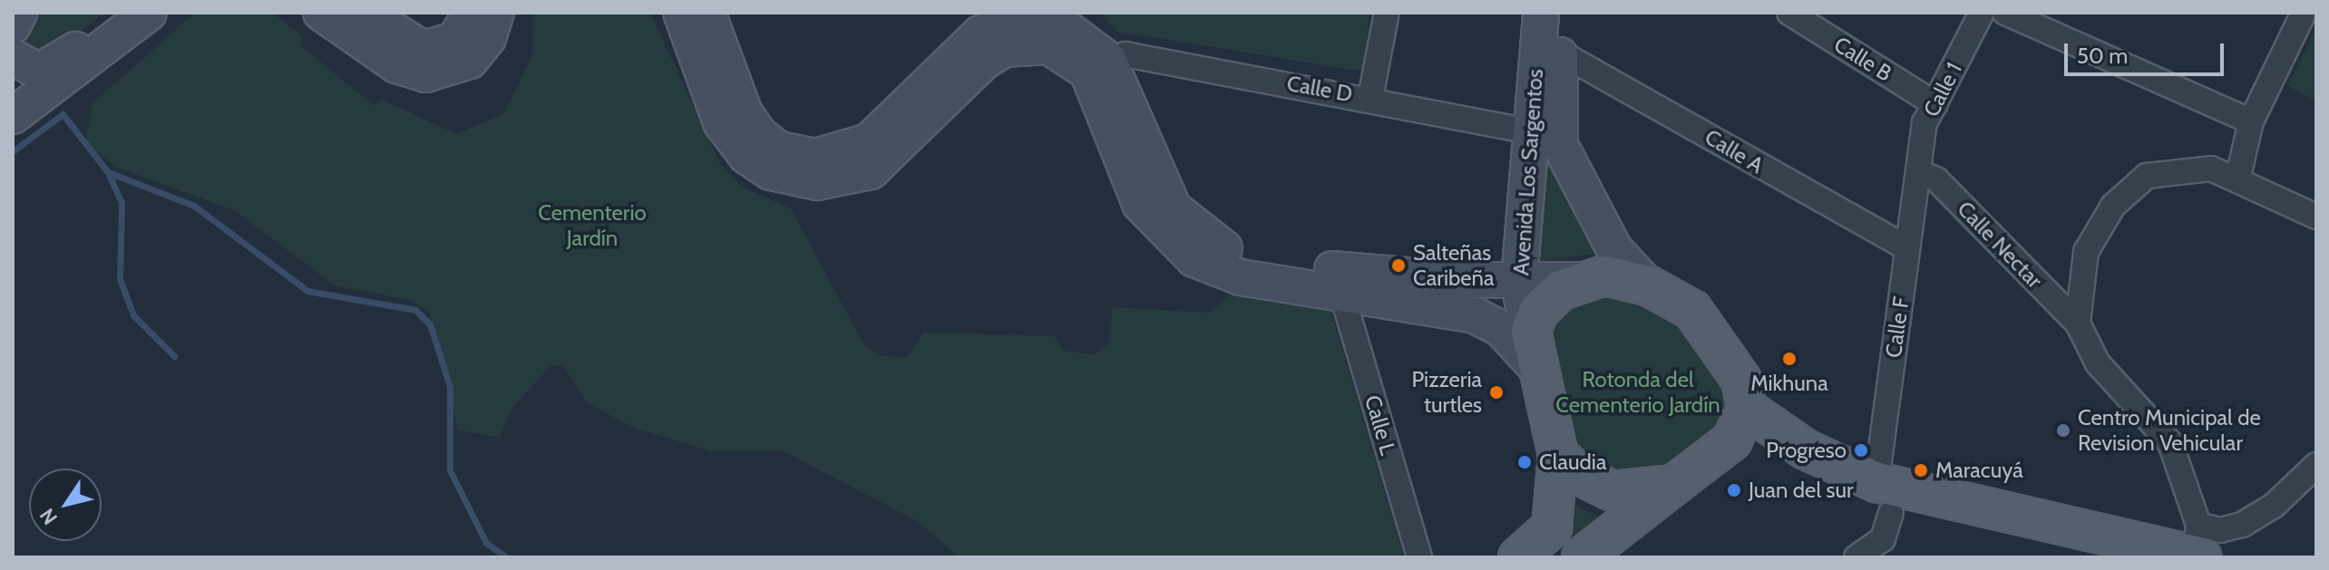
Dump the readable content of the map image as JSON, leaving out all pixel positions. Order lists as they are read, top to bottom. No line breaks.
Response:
{"streets":{"main road":["Avenida Los Sargentos"],"street":["Calle B","Calle D","Calle 1","Calle A","Calle Nectar","Calle F","Calle L"]},"crossings":[["Calle B","Calle 1"],["Calle D","Avenida Los Sargentos"],["Calle 1","Calle Nectar"],["Calle 1","Calle F"],["Calle A","Avenida Los Sargentos"],["Calle A","Calle F"],["Calle Nectar","Calle F"]],"parks":["Cementerio Jardín","Rotonda del Cementerio Jardín"],"places":["Salteñas Caribeña","Mikhuna","Pizzeria turtles","Centro Municipal de Revision Vehicular","Progreso","Claudia","Maracuyá","Juan del sur"],"scale_bar":"50 m","north":"bottom left"}
